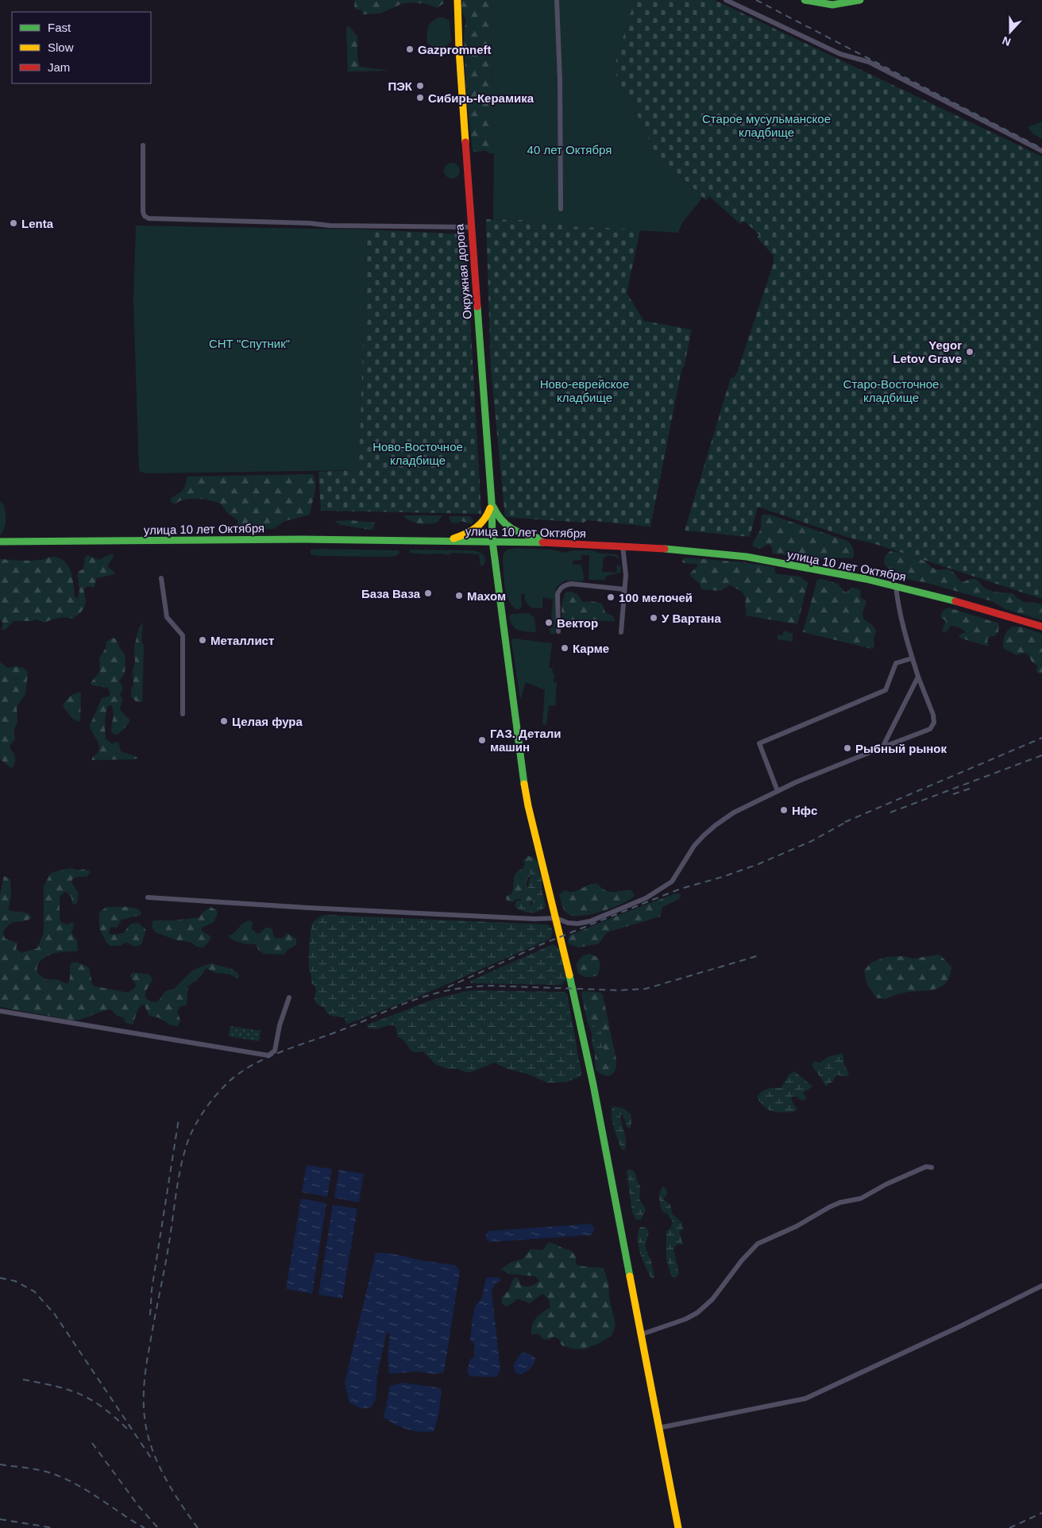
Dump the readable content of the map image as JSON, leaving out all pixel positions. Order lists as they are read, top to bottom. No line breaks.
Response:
{"streets":{"main road":["Окружная дорога","улица 10 лет Октября"]},"crossings":[["Окружная дорога","улица 10 лет Октября"]],"parks":["Старое мусульманское кладбище","40 лет Октября","СНТ \"Спутник\"","Ново-еврейское кладбище","Старо-Восточное кладбище","Ново-Восточное кладбище"],"places":["Gazpromneft","ПЭК","Сибирь-Керамика","Lenta","Yegor Letov Grave","База Ваза","Махом","100 мелочей","У Вартана","Вектор","Металлист","Карме","Целая фура","ГАЗ. Детали машин","Рыбный рынок","Нфс"],"legend":["Fast","Slow","Jam"],"north":"bottom"}
